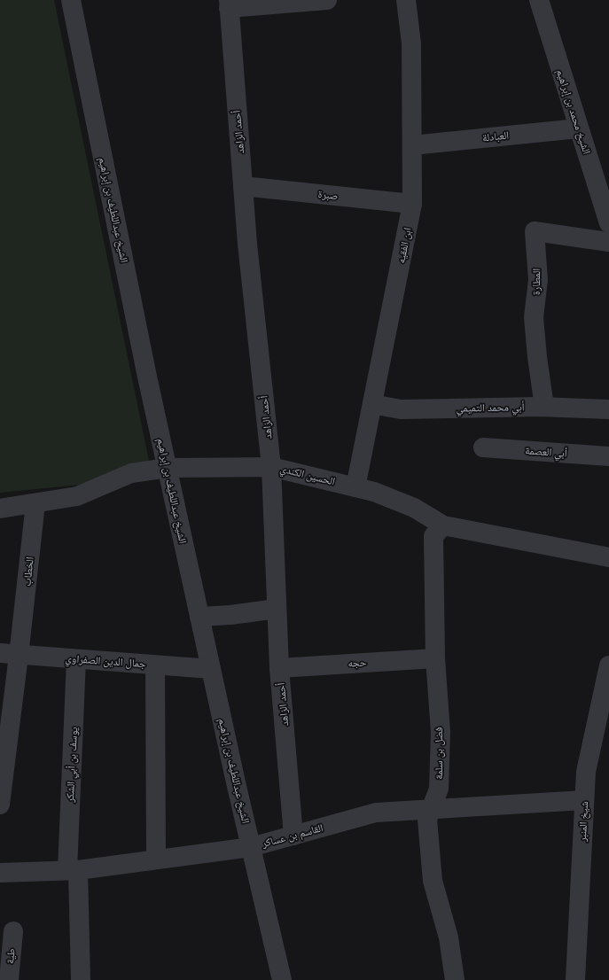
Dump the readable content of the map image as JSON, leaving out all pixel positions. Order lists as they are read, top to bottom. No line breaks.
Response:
{"streets":{"street":["الشيخ محمد بن إبراهيم","أحمد الزاهد","العبادلة","صبرة","الشيخ عبداللطيف بن إبراهيم","ابن الفقيه","المطارة","أبي محمد التميمي","أبي العصمة","الحسين الكندي","الخطاب","جمال الدين الصفراوي","حجه","فضل بن سلمة","يوسف بن أبي الشكر","شيخ المنبر","القاسم بن عساكر","طية"]},"crossings":[["الشيخ محمد بن إبراهيم","العبادلة"],["أحمد الزاهد","صبرة"],["أحمد الزاهد","الحسين الكندي"],["أحمد الزاهد","حجه"],["أحمد الزاهد","القاسم بن عساكر"],["العبادلة","ابن الفقيه"],["صبرة","ابن الفقيه"],["الشيخ عبداللطيف بن إبراهيم","الحسين الكندي"],["الشيخ عبداللطيف بن إبراهيم","جمال الدين الصفراوي"],["الشيخ عبداللطيف بن إبراهيم","القاسم بن عساكر"],["ابن الفقيه","أبي محمد التميمي"],["ابن الفقيه","الحسين الكندي"],["المطارة","أبي محمد التميمي"],["الحسين الكندي","الخطاب"],["الحسين الكندي","فضل بن سلمة"],["جمال الدين الصفراوي","يوسف بن أبي الشكر"],["حجه","فضل بن سلمة"],["فضل بن سلمة","القاسم بن عساكر"],["يوسف بن أبي الشكر","القاسم بن عساكر"],["شيخ المنبر","القاسم بن عساكر"]]}
